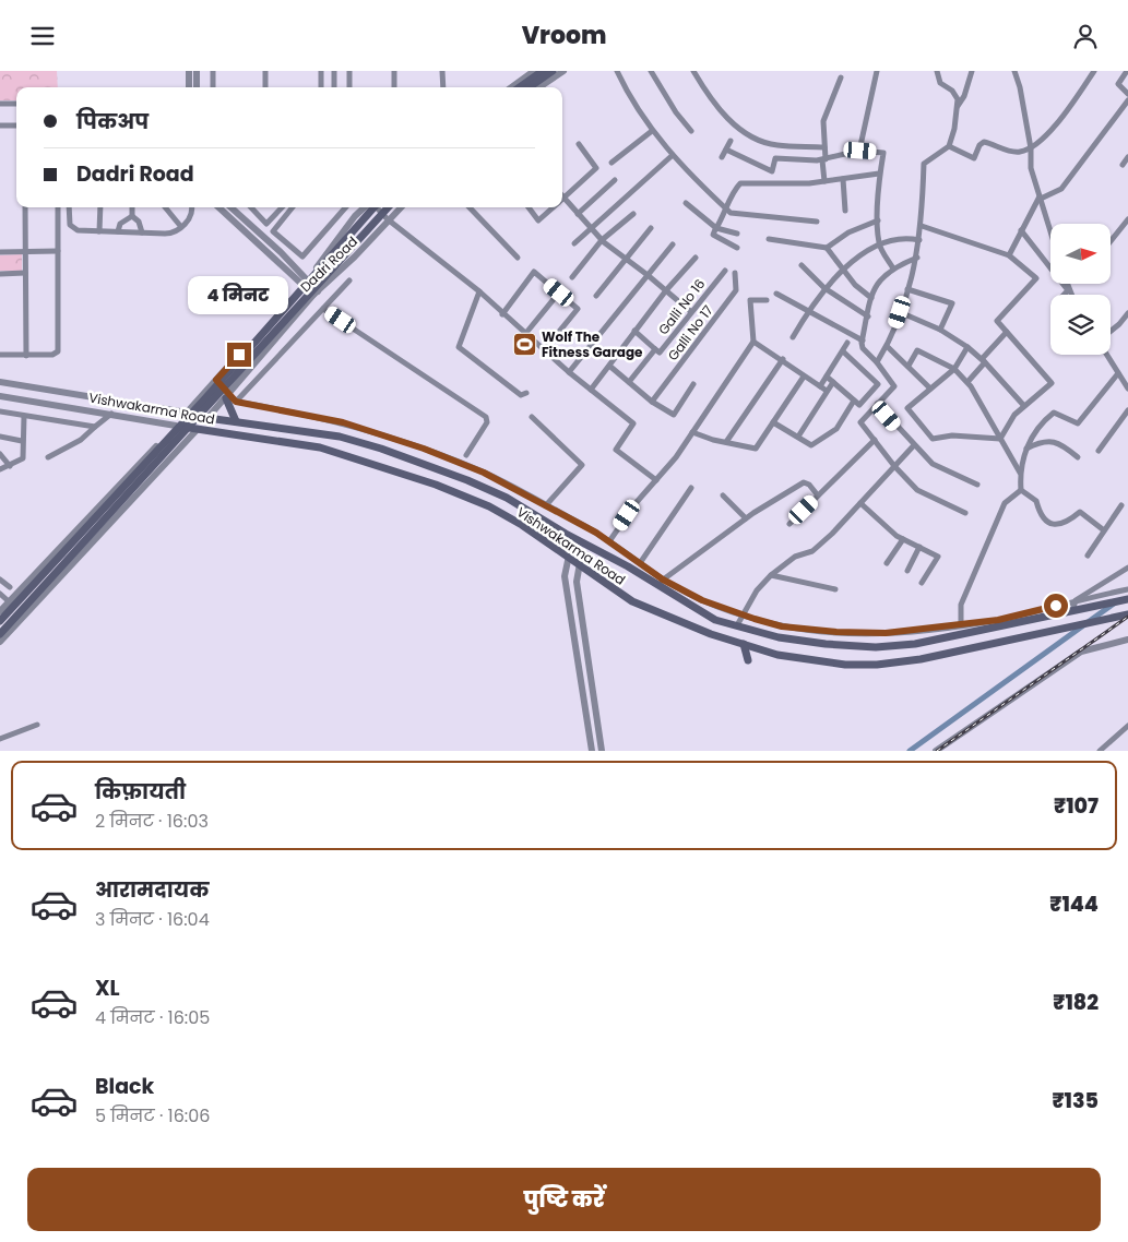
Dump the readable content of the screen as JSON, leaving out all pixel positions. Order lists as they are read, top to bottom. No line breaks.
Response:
{"streets":{"main road":["Vishwakarma Road"],"street":["Dadri Road","Galli No 16","Galli No 17"]},"crossings":[["Dadri Road","Vishwakarma Road"]],"places":{"sports":["Wolf The Fitness Garage"]},"north":"right","page":{"header":"Vroom","banner":["पिकअप","Dadri Road"],"bubble":"4 मिनट","list":[{"name":"किफ़ायती","note":"2 मिनट · 16:03","value":"₹107"},{"name":"आरामदायक","note":"3 मिनट · 16:04","value":"₹144"},{"name":"XL","note":"4 मिनट · 16:05","value":"₹182"},{"name":"Black","note":"5 मिनट · 16:06","value":"₹135"}],"buttons":"पुष्टि करें"}}
